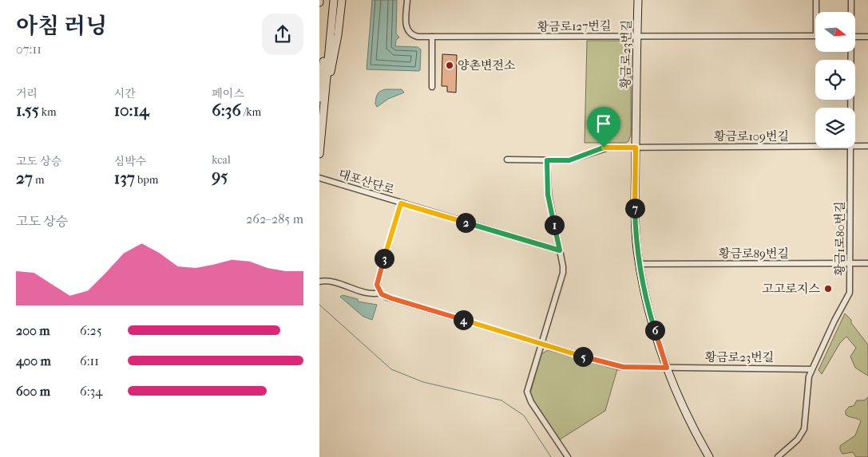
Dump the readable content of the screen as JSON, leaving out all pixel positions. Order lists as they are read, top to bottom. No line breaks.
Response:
{"streets":{"street":["황금로127번길","황금로23번길","황금로109번길","대포산단로","황금1로80번길","황금로89번길"]},"crossings":[["황금로127번길","황금로23번길"],["황금로23번길","황금로109번길"],["황금로23번길","황금1로80번길"],["황금로23번길","황금로89번길"],["황금1로80번길","황금로89번길"]],"places":["양촌변전소","고고로지스"],"north":"right","page":{"heading":["아침 러닝","07:11"],"stats":[["거리","1.55 km"],["시간","10:14"],["페이스","6:36 /km"],["고도 상승","27 m"],["심박수","137 bpm"],["kcal","95"]],"pins":["7","2","1","3","4","6","5"],"chart":["고도 상승","262–285 m"],"list":[{"name":"200 m","note":"6:25"},{"name":"400 m","note":"6:11"},{"name":"600 m","note":"6:34"}]}}
